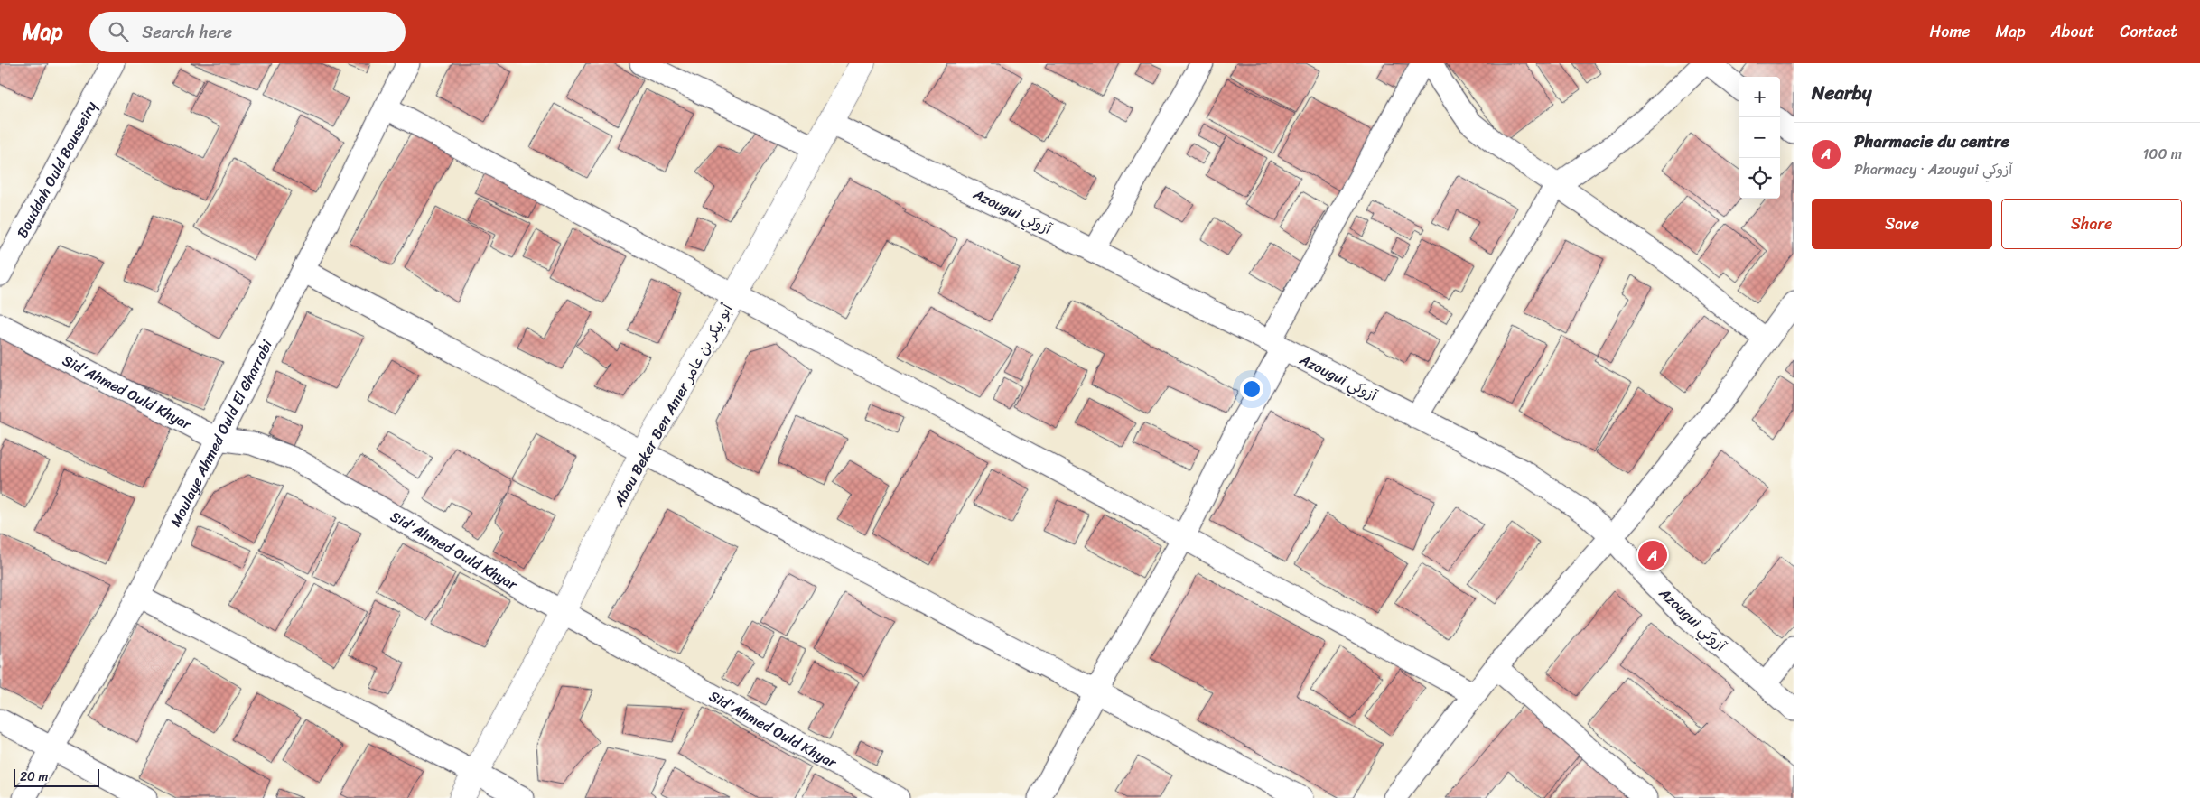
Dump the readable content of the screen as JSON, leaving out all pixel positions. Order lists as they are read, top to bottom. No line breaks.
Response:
{"streets":{"street":["Bouddah Ould Bousseiry","Azougui آزوكي","Sid'Ahmed Ould Khyar","Abou Beker Ben Amer أبو بيكر بن عامر","Moulaye Ahmed Ould El Gharrabi"]},"crossings":[["Azougui آزوكي","Abou Beker Ben Amer أبو بيكر بن عامر"],["Sid'Ahmed Ould Khyar","Abou Beker Ben Amer أبو بيكر بن عامر"],["Sid'Ahmed Ould Khyar","Moulaye Ahmed Ould El Gharrabi"]],"scale_bar":"20 m","page":{"header":"Map","search":"Search here","nav":["Home","Map","About","Contact"],"heading":"Nearby","map_buttons":["+","−"],"list":[{"mark":"A","name":"Pharmacie du centre","note":"Pharmacy · Azougui آزوكي","value":"100 m"}],"buttons":["Save","Share"],"pins":"A","scale":"20 m"}}
